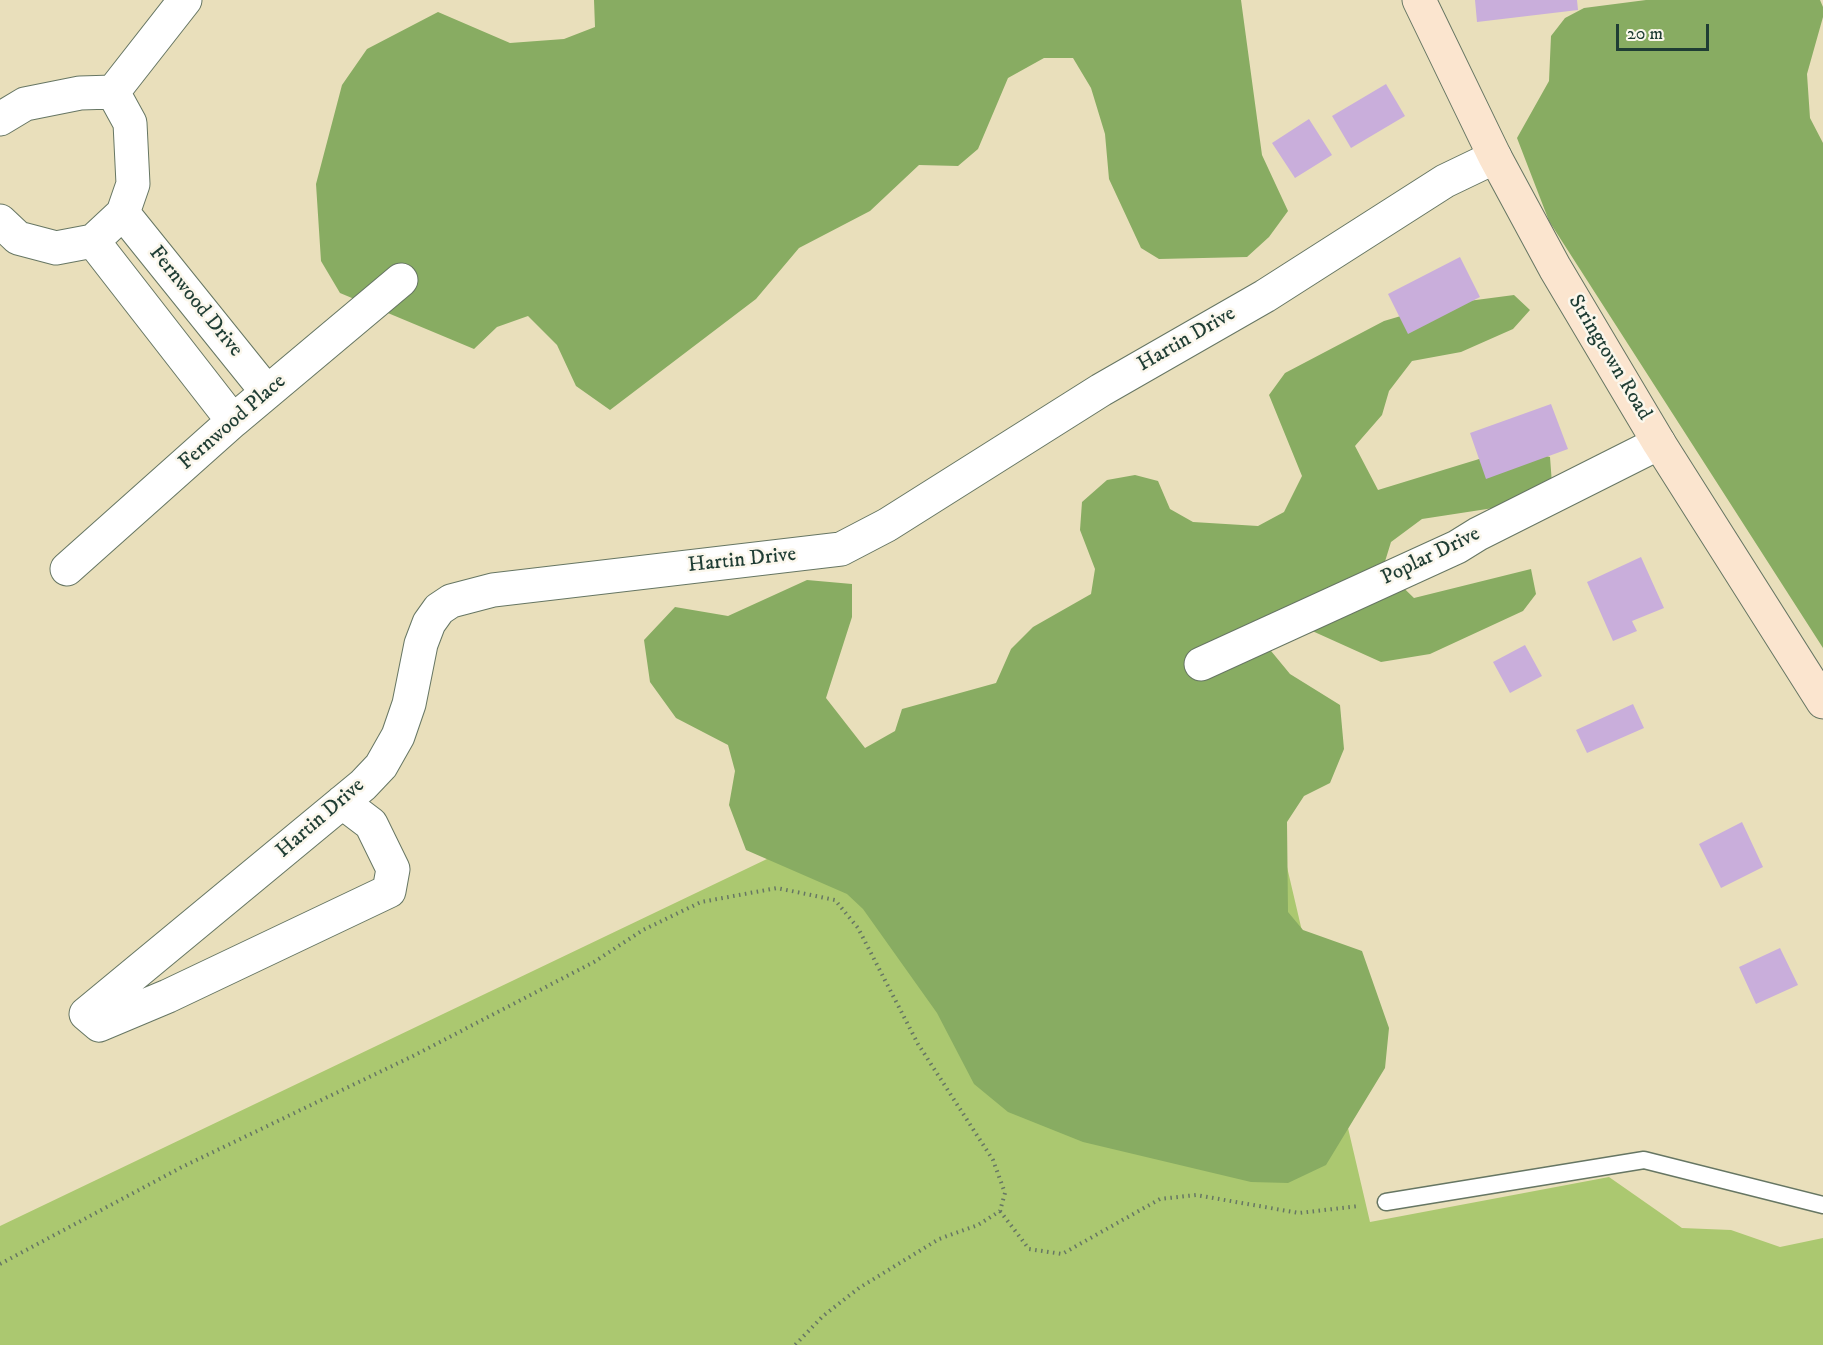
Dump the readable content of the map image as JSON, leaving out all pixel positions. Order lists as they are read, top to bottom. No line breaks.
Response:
{"streets":{"main road":["Stringtown Road"],"street":["Fernwood Drive","Hartin Drive","Fernwood Place","Poplar Drive"]},"crossings":[["Fernwood Drive","Fernwood Place"],["Hartin Drive","Stringtown Road"],["Stringtown Road","Poplar Drive"]],"scale_bar":"20 m"}
